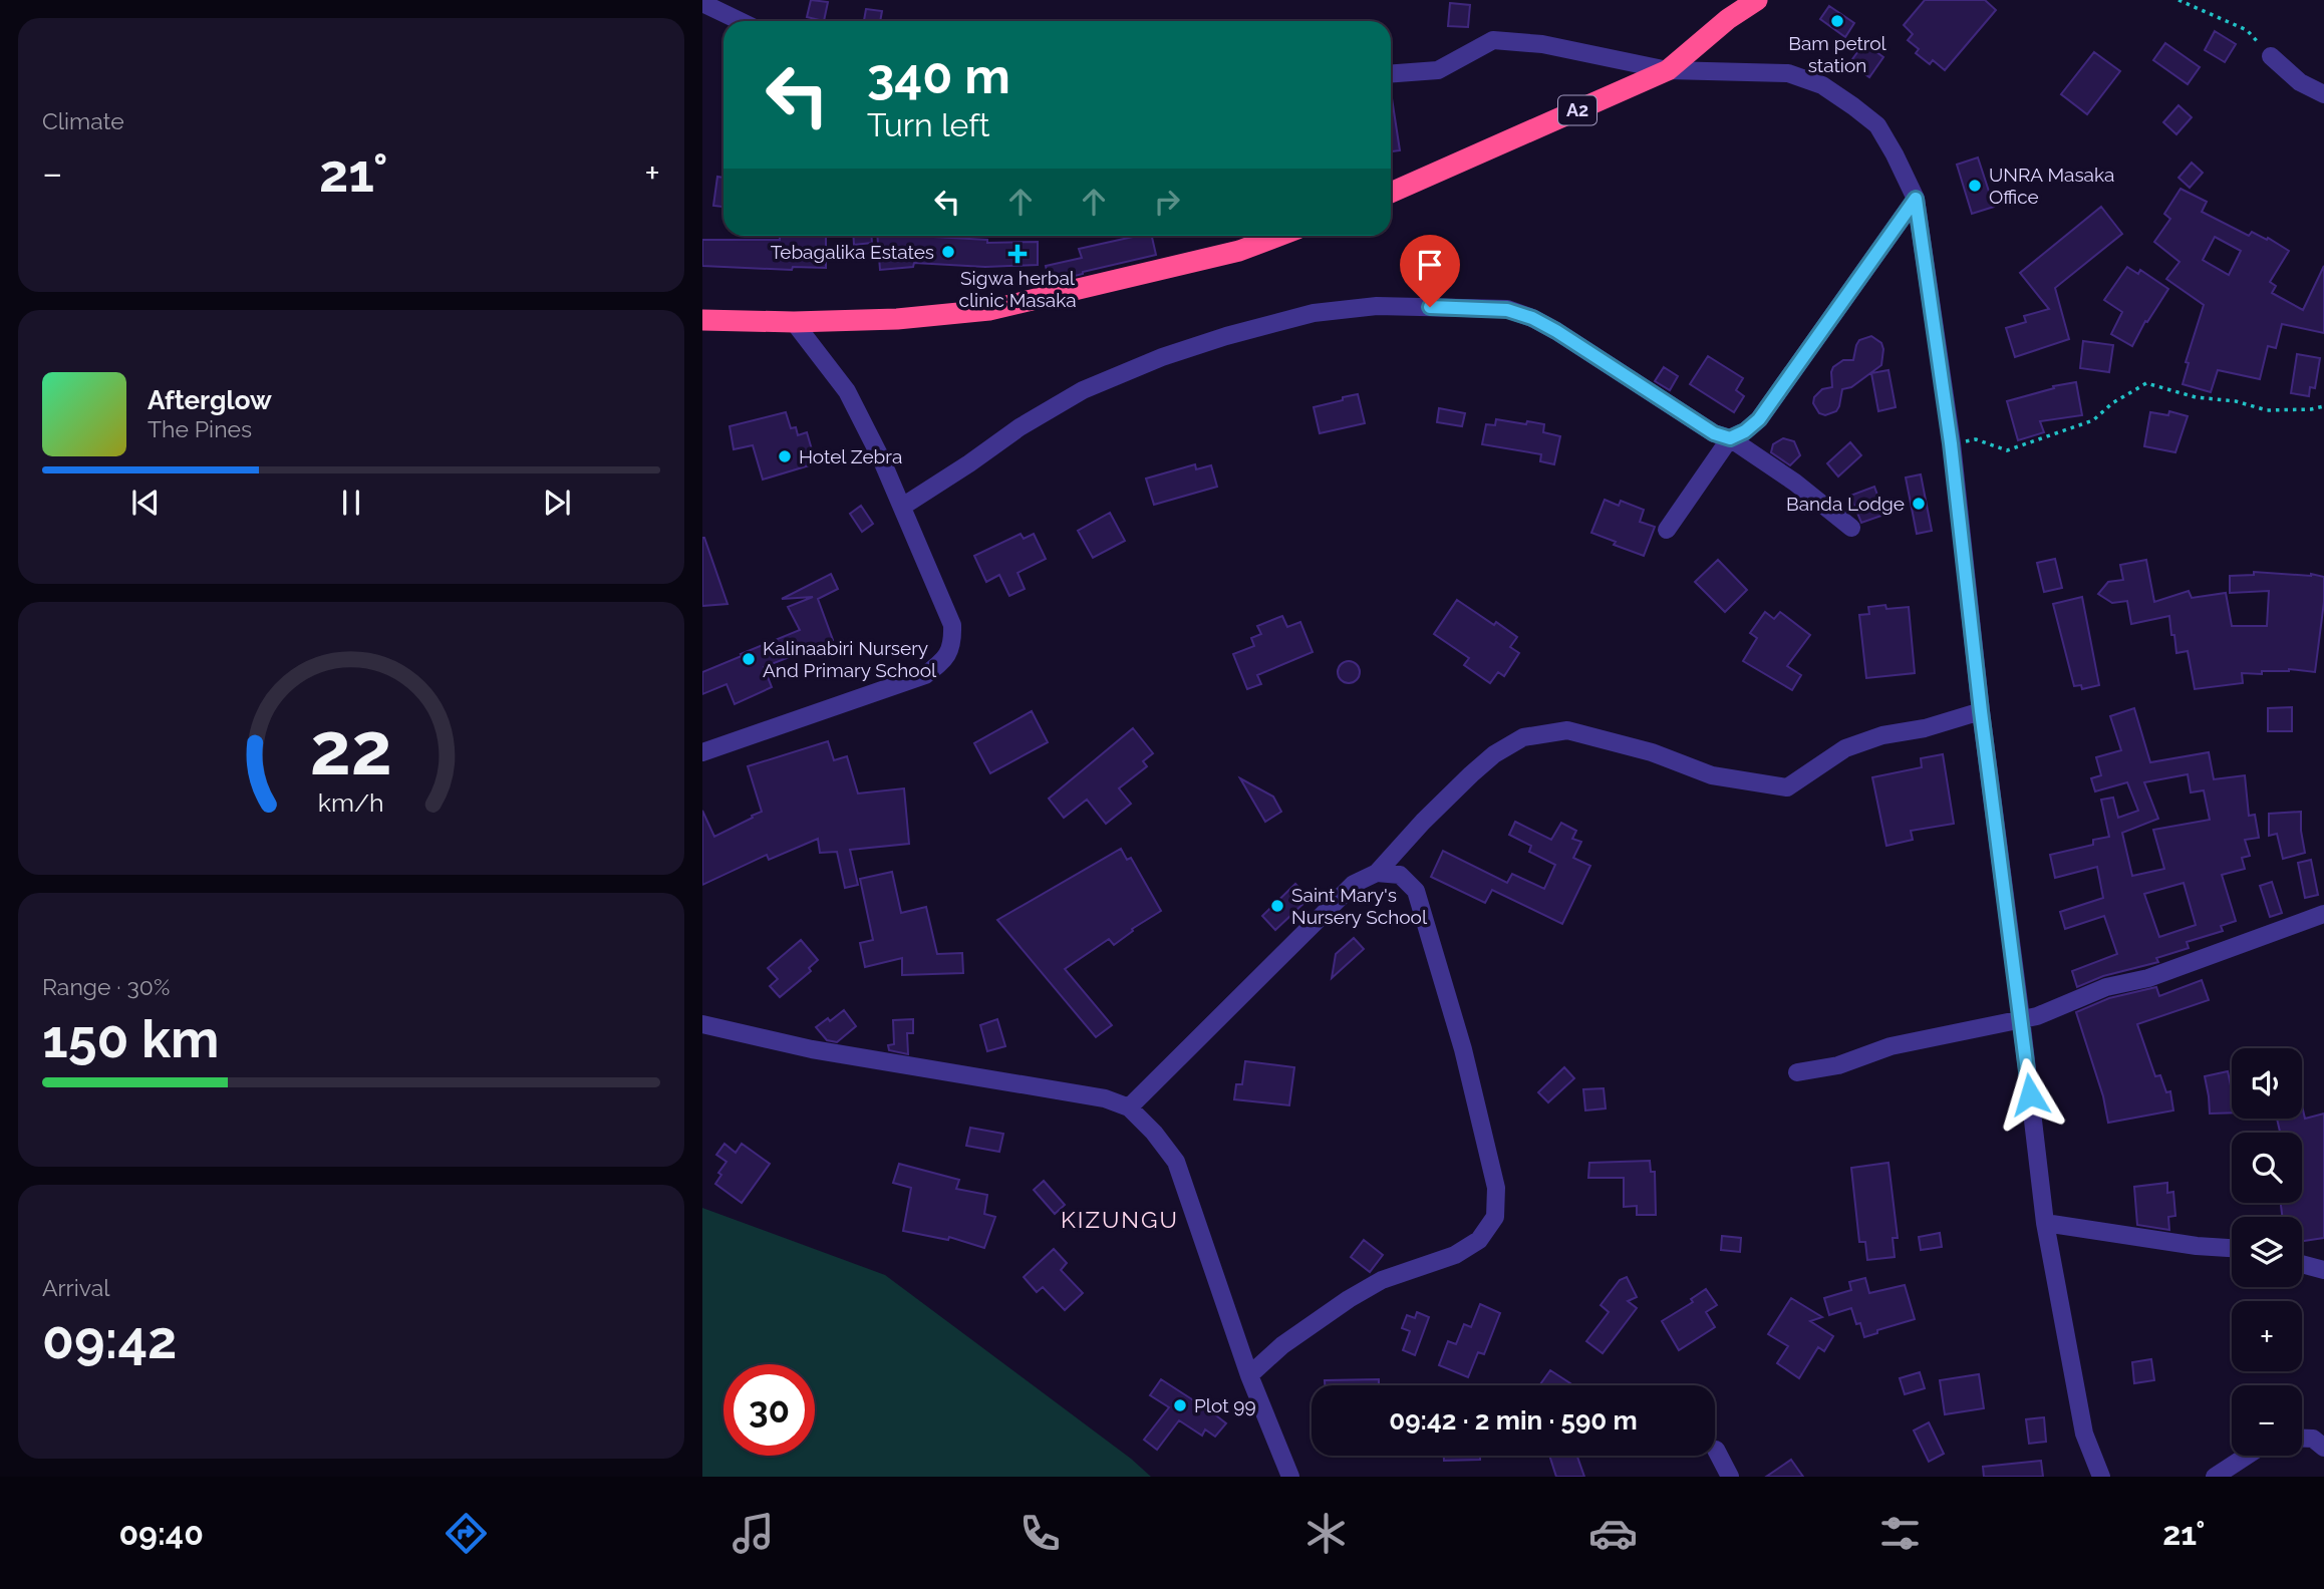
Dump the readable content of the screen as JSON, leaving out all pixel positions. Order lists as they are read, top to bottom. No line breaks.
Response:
{"streets":{"highway":["A2"]},"districts":["KIZUNGU"],"places":{"other":["Bam petrol station","UNRA Masaka Office","Tebagalika Estates","Hotel Zebra","Banda Lodge","Kalinaabiri Nursery And Primary School","Saint Mary's Nursery School","Plot 99"],"health":["Sigwa herbal clinic Masaka"]},"page":{"tile":["Climate",["Range · 30%","150 km"],["Arrival","09:42"]],"turn":["340 m","Turn left"],"heat":["−","21°","+"],"song":["Afterglow","The Pines"],"map_buttons":["+","−"],"limit":"30","trip":"09:42 · 2 min · 590 m","tabs":["09:40","21°"],"gauge":["22","km/h"]}}
